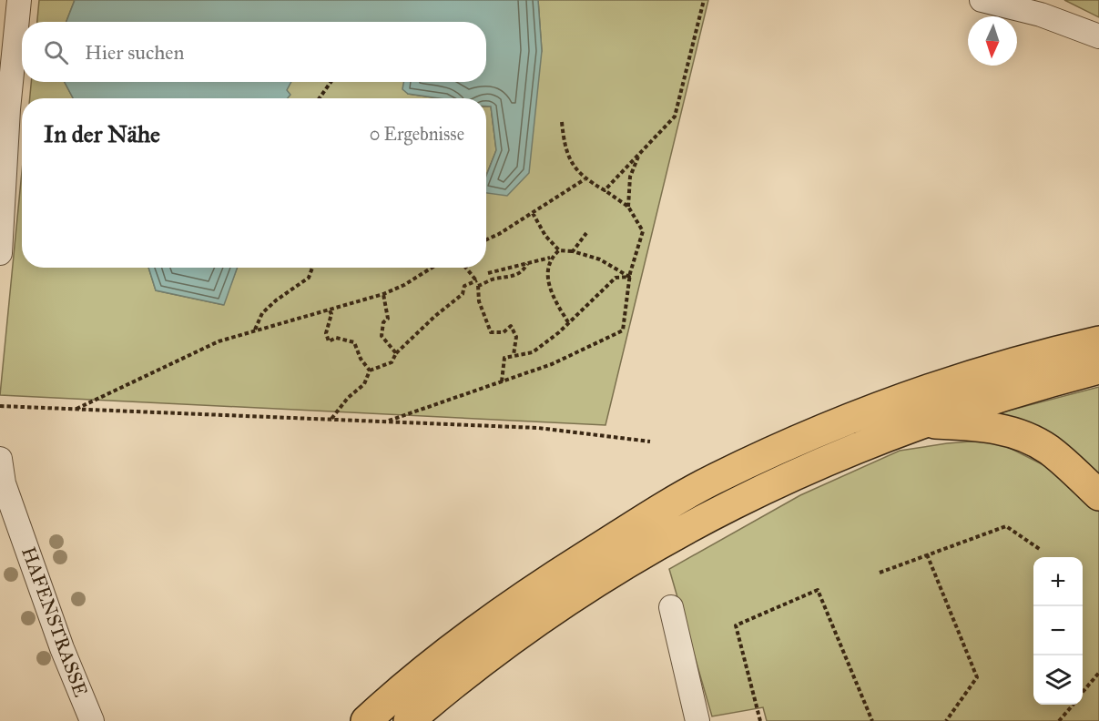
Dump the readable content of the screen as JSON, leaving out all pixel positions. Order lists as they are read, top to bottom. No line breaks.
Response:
{"streets":{"street":["HAFENSTRASSE"]},"north":"bottom","page":{"search":"Hier suchen","heading":["In der Nähe","0 Ergebnisse"],"map_buttons":["+","−"]}}
